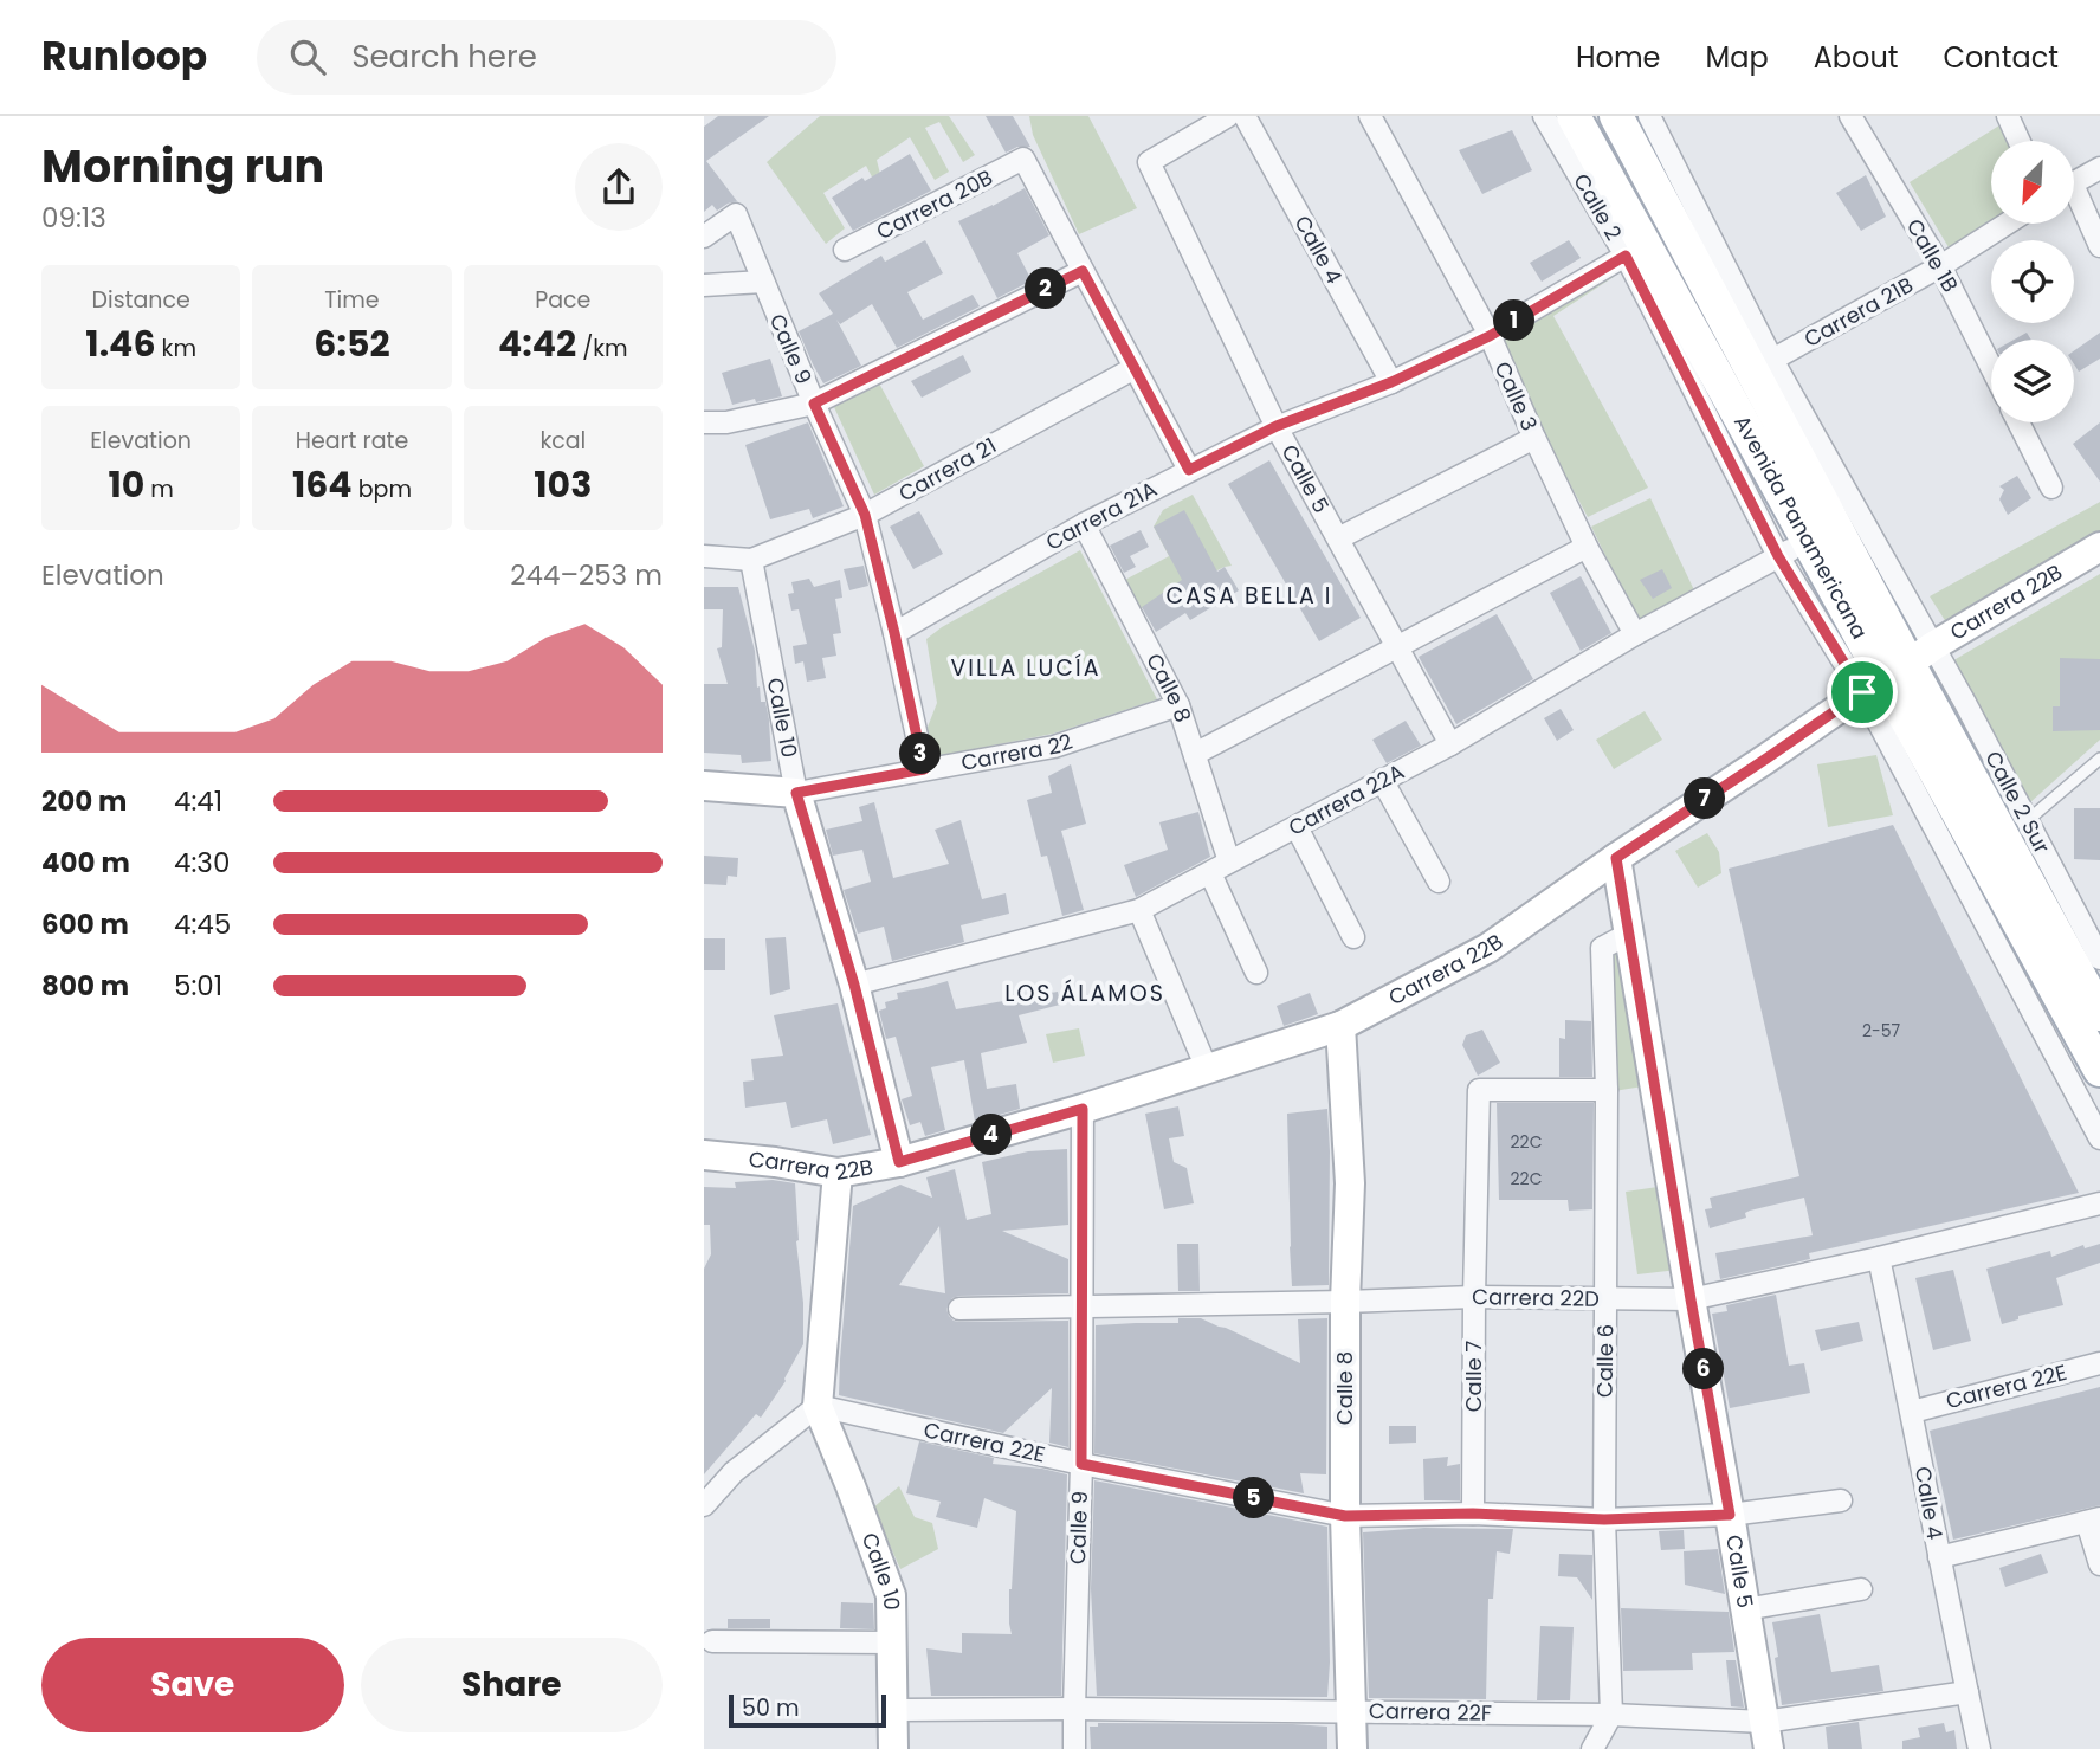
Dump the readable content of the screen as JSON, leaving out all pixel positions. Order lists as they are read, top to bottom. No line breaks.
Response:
{"streets":{"main road":["Avenida Panamericana"],"street":["Carrera 20B","Calle 2","Calle 4","Calle 1B","Carrera 21B","Calle 9","Calle 3","Carrera 21","Calle 5","Carrera 21A","Carrera 22B","Calle 8","Calle 10","Carrera 22","Carrera 22A","Calle 2 Sur","Carrera 22D","Calle 6","Calle 7","Carrera 22E","Carrera 22F"]},"crossings":[["Calle 2","Carrera 21A"],["Calle 2","Avenida Panamericana"],["Calle 2","Carrera 22B"],["Calle 2","Carrera 22A"],["Calle 2","Calle 2 Sur"],["Calle 4","Carrera 21A"],["Calle 4","Carrera 22D"],["Calle 4","Carrera 22E"],["Calle 4","Carrera 22F"],["Calle 1B","Carrera 21B"],["Calle 9","Carrera 21"],["Calle 9","Carrera 21A"],["Calle 9","Carrera 22B"],["Calle 9","Carrera 22"],["Calle 9","Carrera 22D"],["Calle 9","Carrera 22E"],["Calle 9","Carrera 22F"],["Calle 3","Carrera 21A"],["Calle 3","Carrera 22A"],["Carrera 21","Calle 10"],["Calle 5","Carrera 21A"],["Calle 5","Carrera 22B"],["Calle 5","Carrera 22A"],["Calle 5","Carrera 22D"],["Calle 5","Calle 6"],["Calle 5","Carrera 22E"],["Calle 5","Carrera 22F"],["Carrera 21A","Calle 8"],["Avenida Panamericana","Carrera 22B"],["Avenida Panamericana","Carrera 22A"],["Avenida Panamericana","Calle 2 Sur"],["Carrera 22B","Calle 8"],["Carrera 22B","Calle 10"],["Carrera 22B","Calle 2 Sur"],["Calle 8","Carrera 22"],["Calle 8","Carrera 22A"],["Calle 8","Carrera 22D"],["Calle 8","Carrera 22E"],["Calle 8","Carrera 22F"],["Calle 10","Carrera 22"],["Calle 10","Carrera 22A"],["Calle 10","Carrera 22E"],["Calle 10","Carrera 22F"],["Carrera 22D","Calle 6"],["Carrera 22D","Calle 7"],["Calle 6","Calle 7"],["Calle 6","Carrera 22E"],["Calle 6","Carrera 22F"],["Calle 7","Carrera 22E"]],"districts":["CASA BELLA I","VILLA LUCÍA","LOS ÁLAMOS"],"house_numbers":["2-57","22C","22C"],"scale_bar":"50 m","north":"bottom left","page":{"header":"Runloop","search":"Search here","nav":["Home","Map","About","Contact"],"heading":["Morning run","09:13"],"stats":[["Distance","1.46 km"],["Time","6:52"],["Pace","4:42 /km"],["Elevation","10 m"],["Heart rate","164 bpm"],["kcal","103"]],"pins":["2","1","3","7","4","6","5"],"chart":["Elevation","244–253 m"],"list":[{"name":"200 m","note":"4:41"},{"name":"400 m","note":"4:30"},{"name":"600 m","note":"4:45"},{"name":"800 m","note":"5:01"}],"buttons":["Save","Share"],"scale":"50 m"}}
